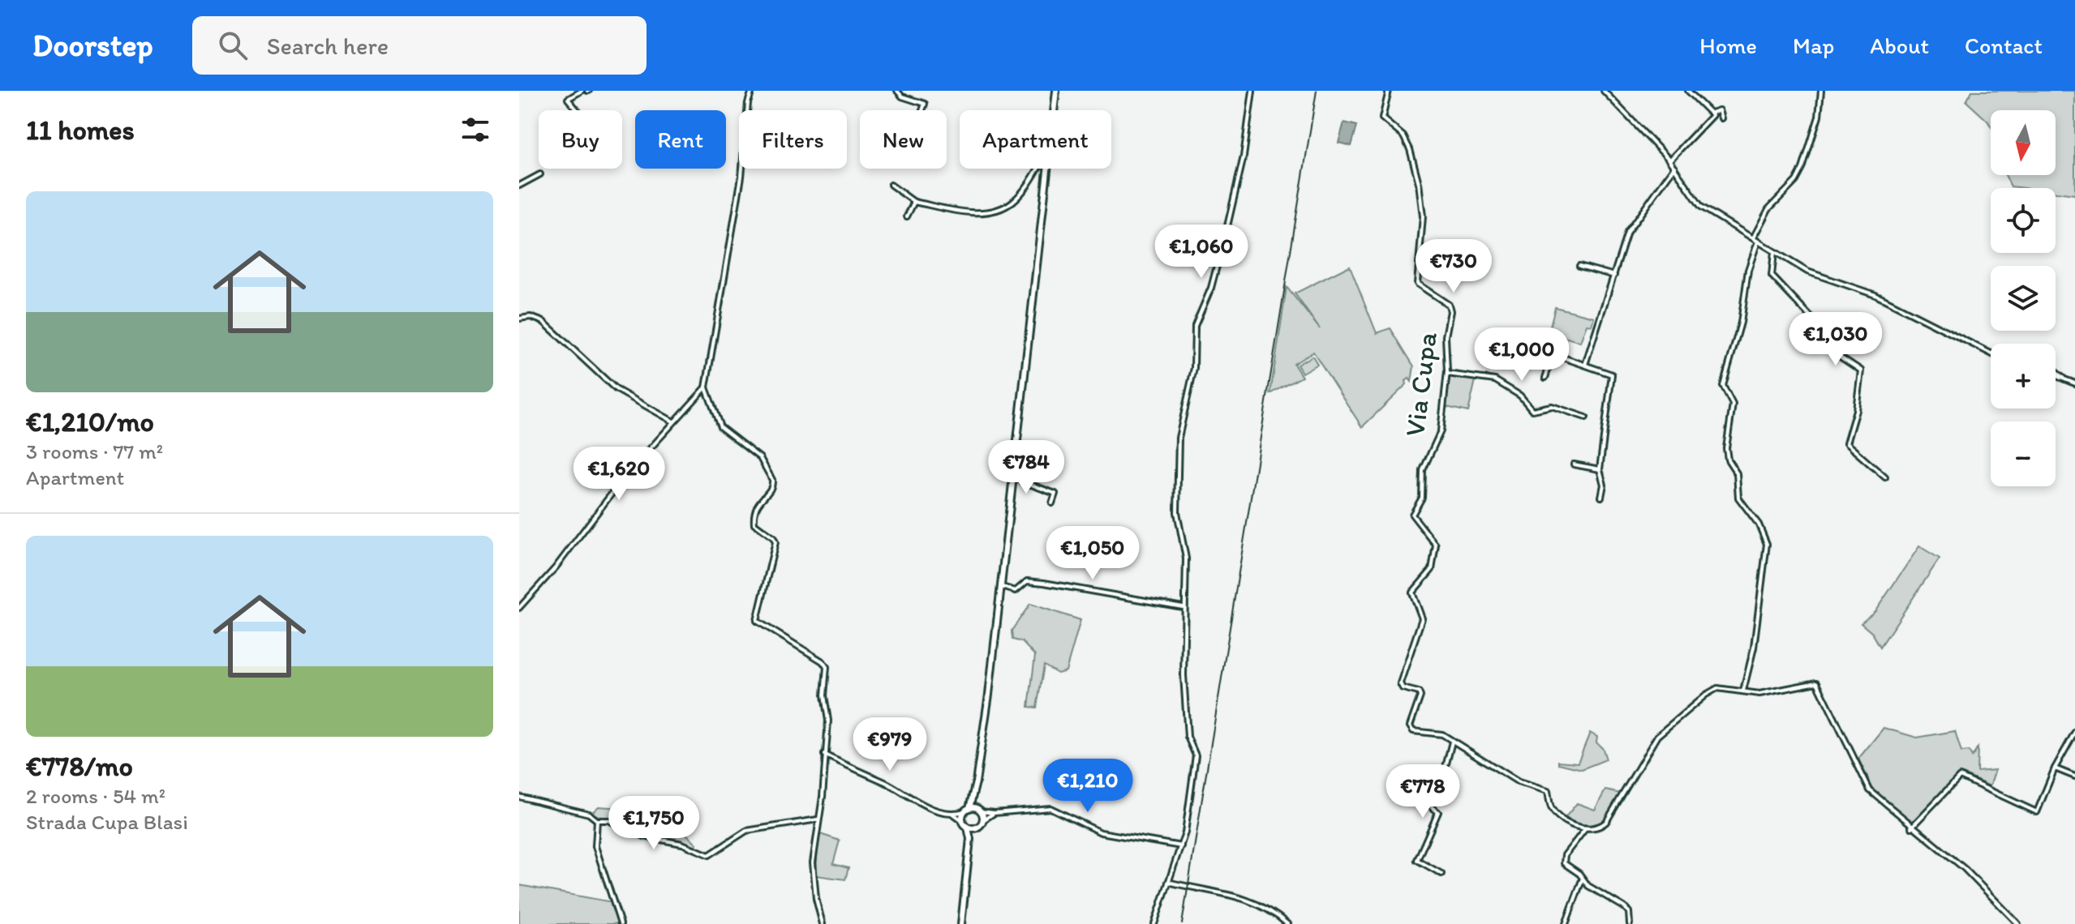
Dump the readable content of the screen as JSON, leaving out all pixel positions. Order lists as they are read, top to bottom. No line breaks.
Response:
{"streets":{"street":["Via Cupa"]},"north":"bottom","page":{"header":"Doorstep","search":"Search here","nav":["Home","Map","About","Contact"],"heading":"11 homes","map_buttons":["+","−"],"chip":["Buy","Rent","Filters","New","Apartment"],"list":[{"name":"€1,210/mo","note":"3 rooms · 77 m² · Apartment"},{"name":"€778/mo","note":"2 rooms · 54 m² · Strada Cupa Blasi"}],"price":["€1,060","€730","€1,030","€1,000","€784","€1,620","€1,050","€979","€1,210","€778","€1,750"]}}
